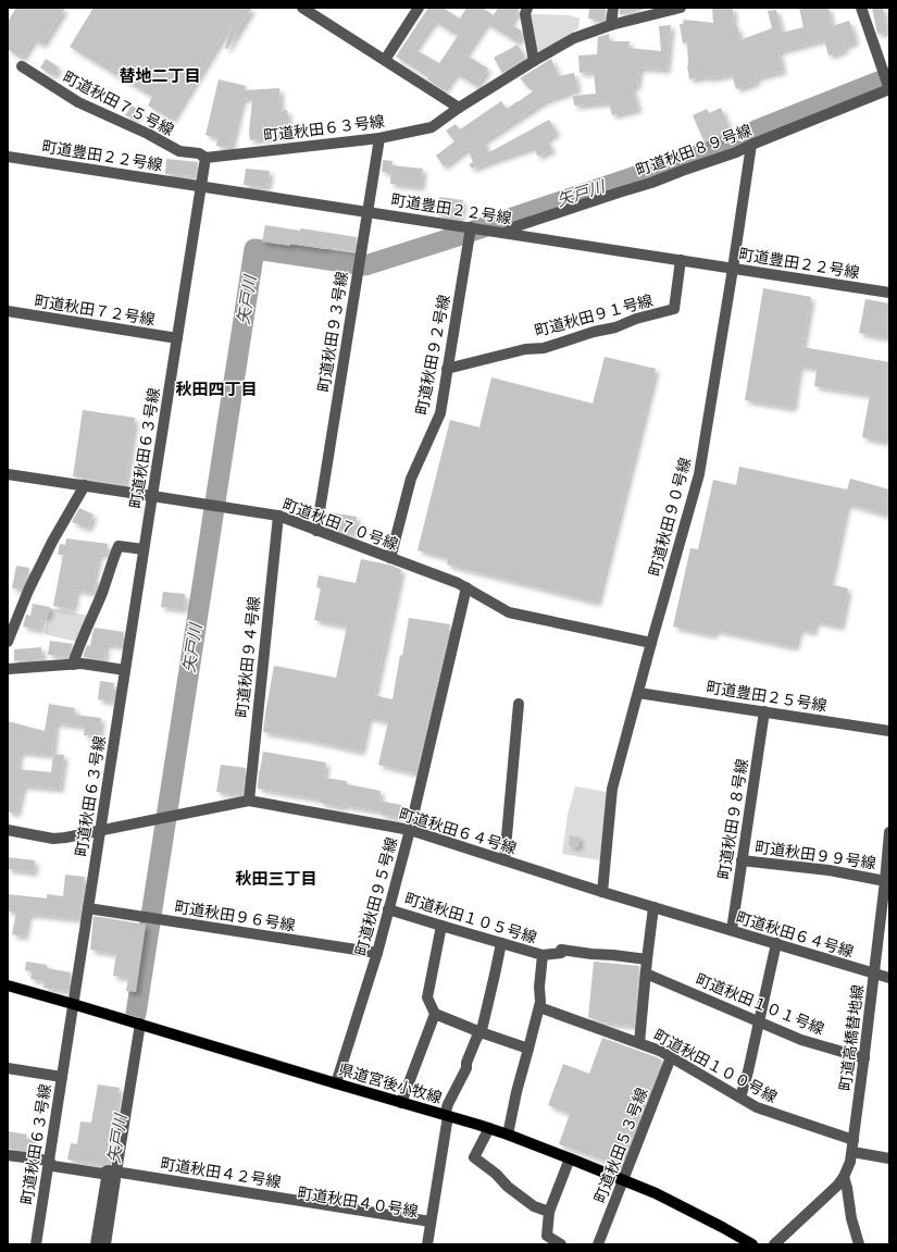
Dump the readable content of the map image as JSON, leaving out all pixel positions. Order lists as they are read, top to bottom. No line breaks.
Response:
{"streets":{"main road":["県道宮後小牧線"],"street":["町道秋田７５号線","町道秋田６３号線","町道秋田８９号線","町道豊田２２号線","町道秋田７２号線","町道秋田９１号線","町道秋田９３号線","町道秋田９２号線","町道秋田９０号線","町道秋田７０号線","町道秋田９４号線","町道豊田２５号線","町道秋田９８号線","町道秋田６４号線","町道秋田９９号線","町道秋田９５号線","町道秋田９６号線","町道秋田１０５号線","町道秋田１０１号線","町道高橋替地線","町道秋田１００号線","町道秋田５３号線","町道秋田４２号線"]},"crossings":[["町道秋田７５号線","町道秋田６３号線"],["町道秋田６３号線","町道豊田２２号線"],["町道秋田６３号線","町道秋田７２号線"],["町道秋田６３号線","町道秋田９３号線"],["町道秋田６３号線","町道秋田７０号線"],["町道秋田６３号線","町道秋田６４号線"],["町道秋田６３号線","町道秋田９６号線"],["町道秋田６３号線","県道宮後小牧線"],["町道秋田６３号線","町道秋田４２号線"],["町道秋田８９号線","町道豊田２２号線"],["町道秋田８９号線","町道秋田９０号線"],["町道豊田２２号線","町道秋田９１号線"],["町道豊田２２号線","町道秋田９３号線"],["町道豊田２２号線","町道秋田９２号線"],["町道豊田２２号線","町道秋田９０号線"],["町道秋田９１号線","町道秋田９２号線"],["町道秋田９３号線","町道秋田７０号線"],["町道秋田９２号線","町道秋田７０号線"],["町道秋田９０号線","町道秋田７０号線"],["町道秋田９０号線","町道豊田２５号線"],["町道秋田９０号線","町道秋田６４号線"],["町道秋田７０号線","町道秋田９４号線"],["町道秋田７０号線","町道秋田９５号線"],["町道秋田９４号線","町道秋田６４号線"],["町道豊田２５号線","町道秋田９８号線"],["町道秋田９８号線","町道秋田６４号線"],["町道秋田９８号線","町道秋田９９号線"],["町道秋田６４号線","町道秋田９５号線"],["町道秋田６４号線","町道高橋替地線"],["町道秋田９９号線","町道高橋替地線"],["町道秋田９５号線","町道秋田９６号線"],["町道秋田９５号線","町道秋田１０５号線"],["町道秋田９５号線","県道宮後小牧線"],["町道秋田１０５号線","町道秋田１００号線"],["町道秋田１０５号線","県道宮後小牧線"],["町道秋田１０１号線","町道高橋替地線"],["町道高橋替地線","町道秋田１００号線"],["町道秋田１００号線","町道秋田５３号線"],["県道宮後小牧線","町道秋田５３号線"]],"districts":["替地二丁目","秋田四丁目","秋田三丁目"],"water":["矢戸川"]}
